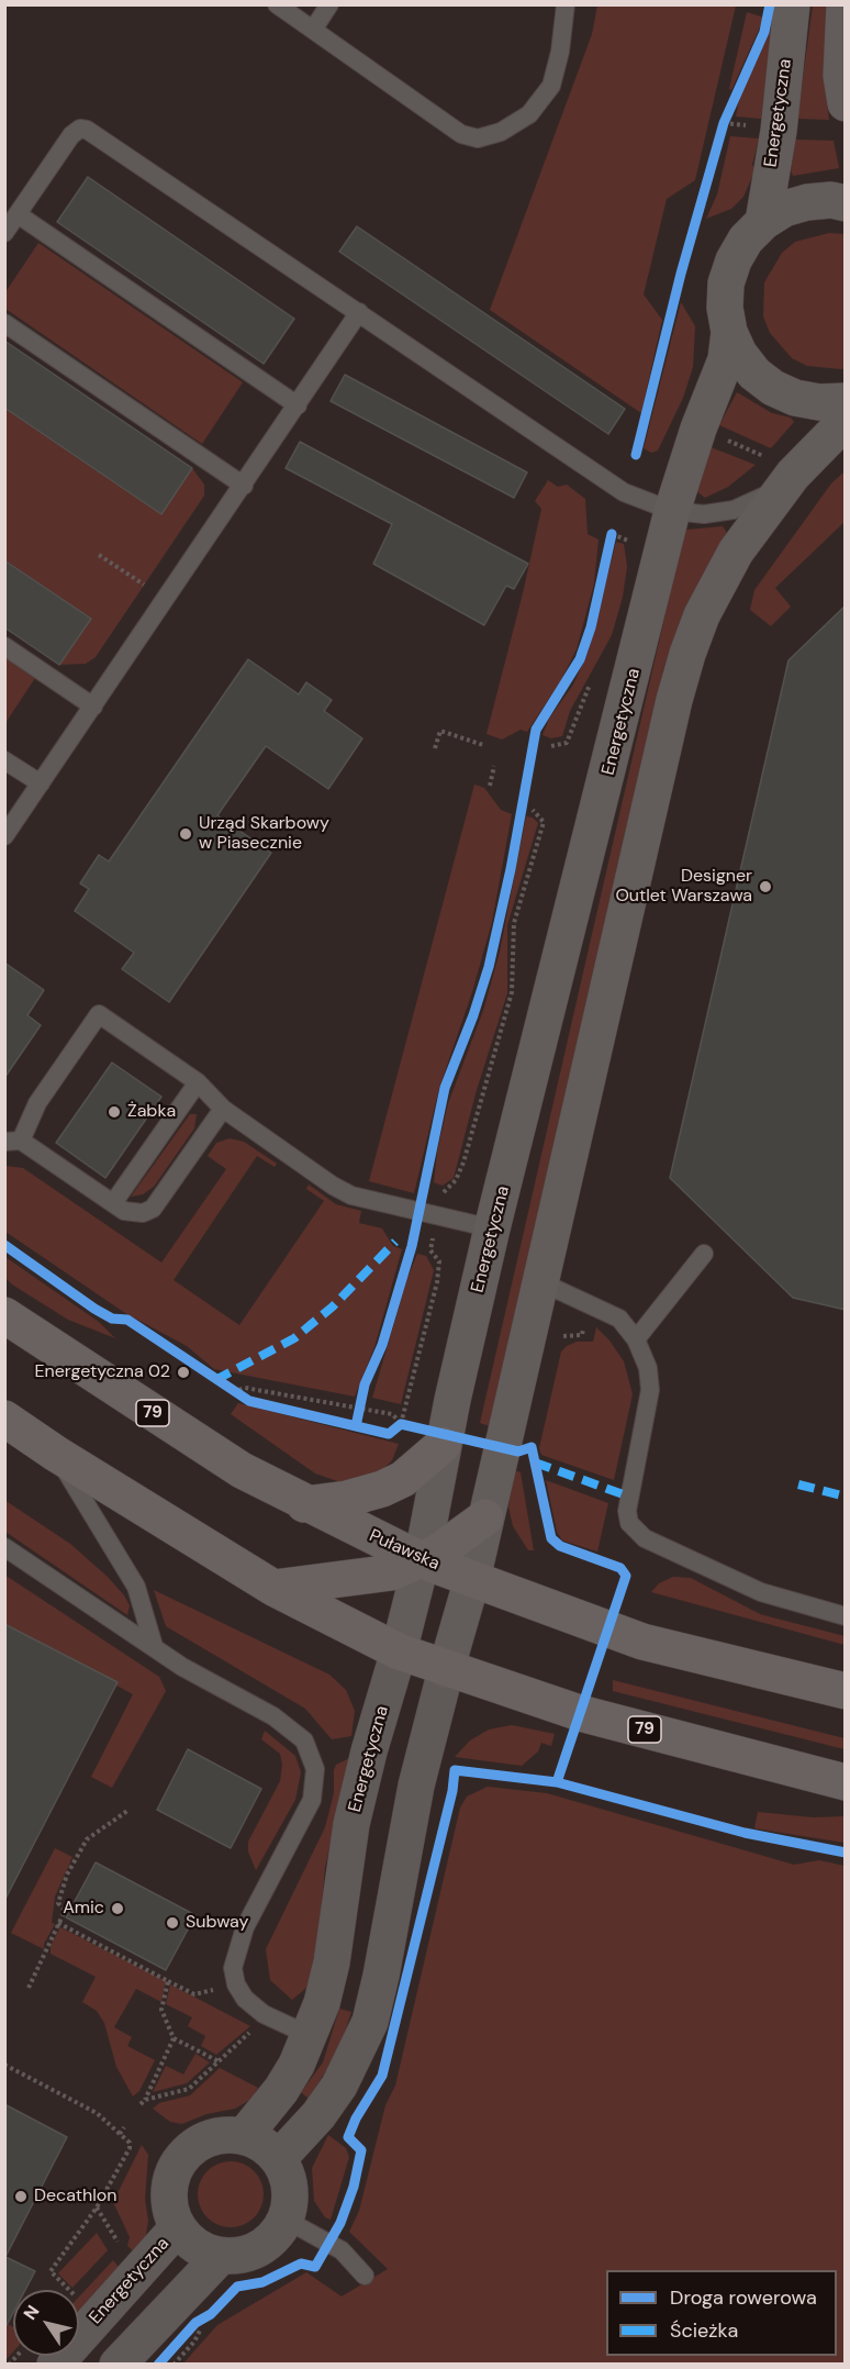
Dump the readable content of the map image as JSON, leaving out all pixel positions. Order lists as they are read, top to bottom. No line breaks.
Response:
{"streets":{"main road":["79","Puławska"],"street":["Energetyczna"]},"crossings":[["Energetyczna","79"],["Energetyczna","Puławska"]],"places":["Urząd Skarbowy w Piasecznie","Designer Outlet Warszawa","Żabka","Energetyczna 02","Amic","Subway","Decathlon"],"legend":["Droga rowerowa","Ścieżka"],"north":"top left"}
